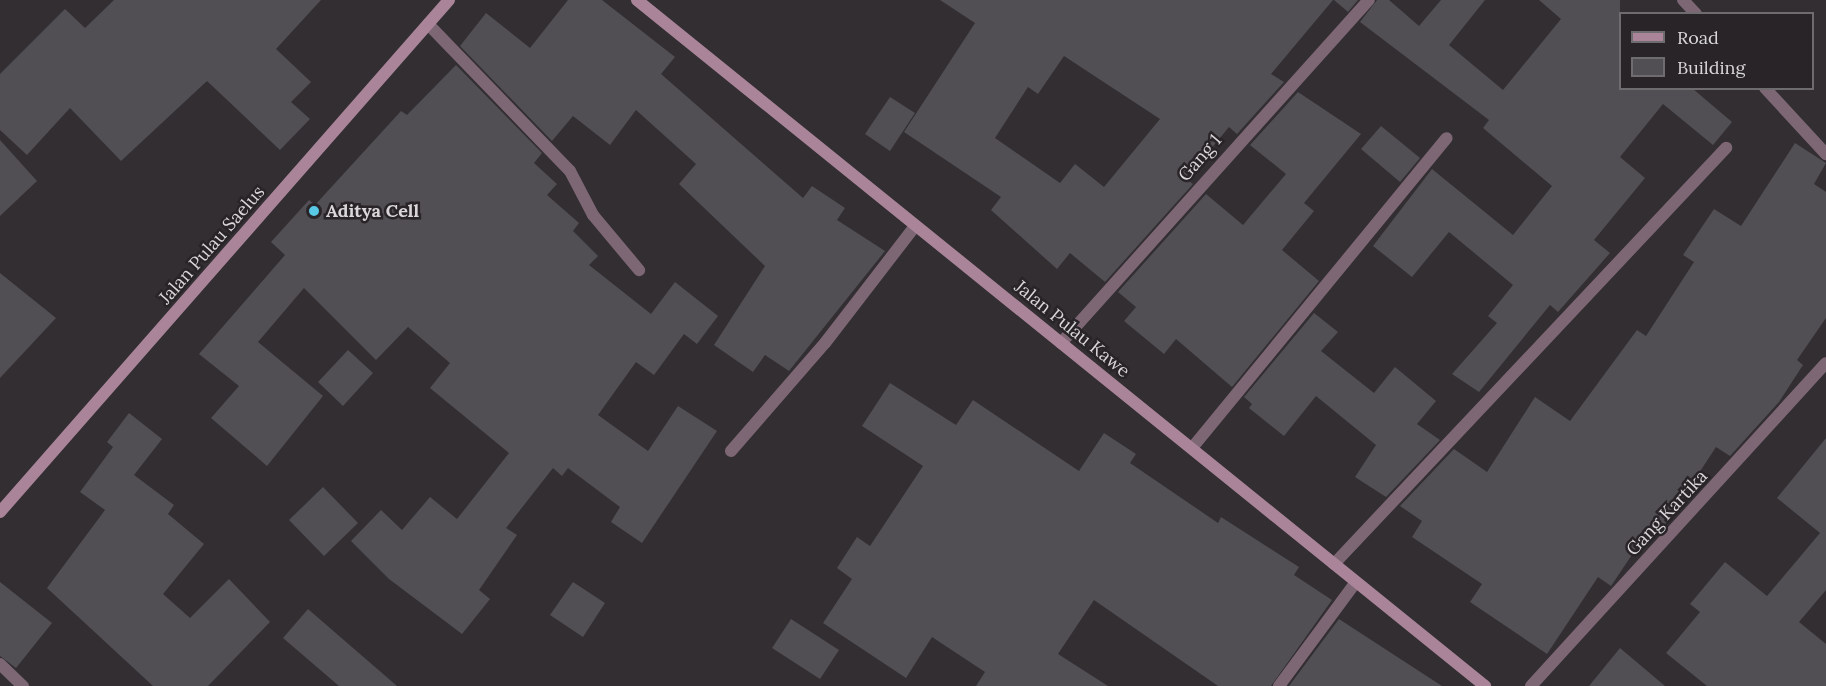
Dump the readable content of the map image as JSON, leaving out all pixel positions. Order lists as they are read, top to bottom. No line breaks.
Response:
{"streets":{"street":["Gang 1","Jalan Pulau Saelus","Jalan Pulau Kawe","Gang Kartika"]},"crossings":[["Gang 1","Jalan Pulau Kawe"]],"places":["Aditya Cell"],"legend":["Road","Building"]}
